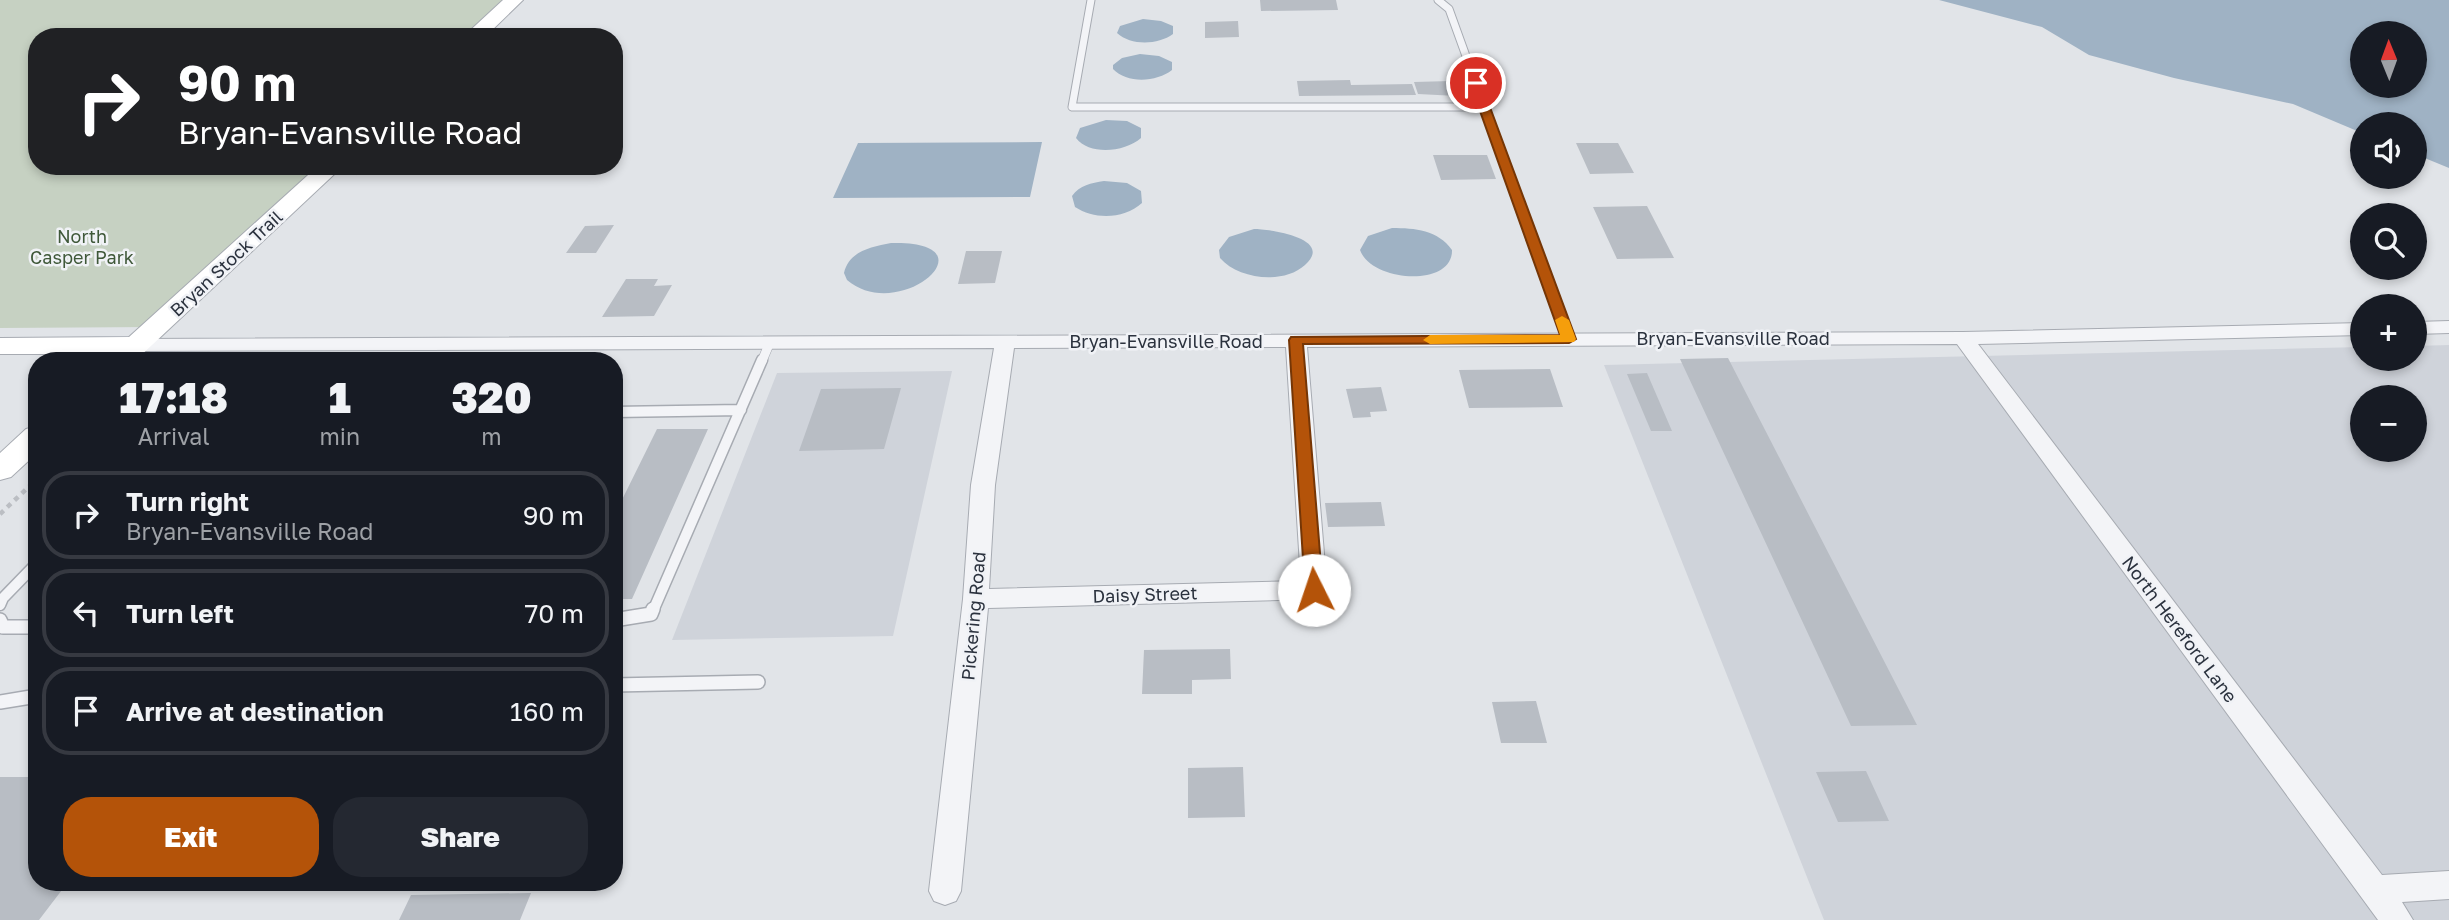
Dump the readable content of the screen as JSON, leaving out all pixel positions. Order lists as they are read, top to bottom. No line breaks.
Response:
{"streets":{"main road":["Bryan Stock Trail"],"street":["Bryan-Evansville Road","Daisy Street","Pickering Road","North Hereford Lane"]},"crossings":[["Bryan-Evansville Road","Daisy Street"],["Bryan-Evansville Road","Pickering Road"],["Bryan-Evansville Road","North Hereford Lane"],["Daisy Street","Pickering Road"]],"parks":["North Casper Park"],"north":"top","page":{"map_buttons":["+","−"],"turn":["90 m","Bryan-Evansville Road"],"eta":["17:18","Arrival","1","min","320","m"],"list":[{"name":"Turn right","note":"Bryan-Evansville Road","value":"90 m"},{"name":"Turn left","value":"70 m"},{"name":"Arrive at destination","value":"160 m"}],"buttons":["Exit","Share"]}}
